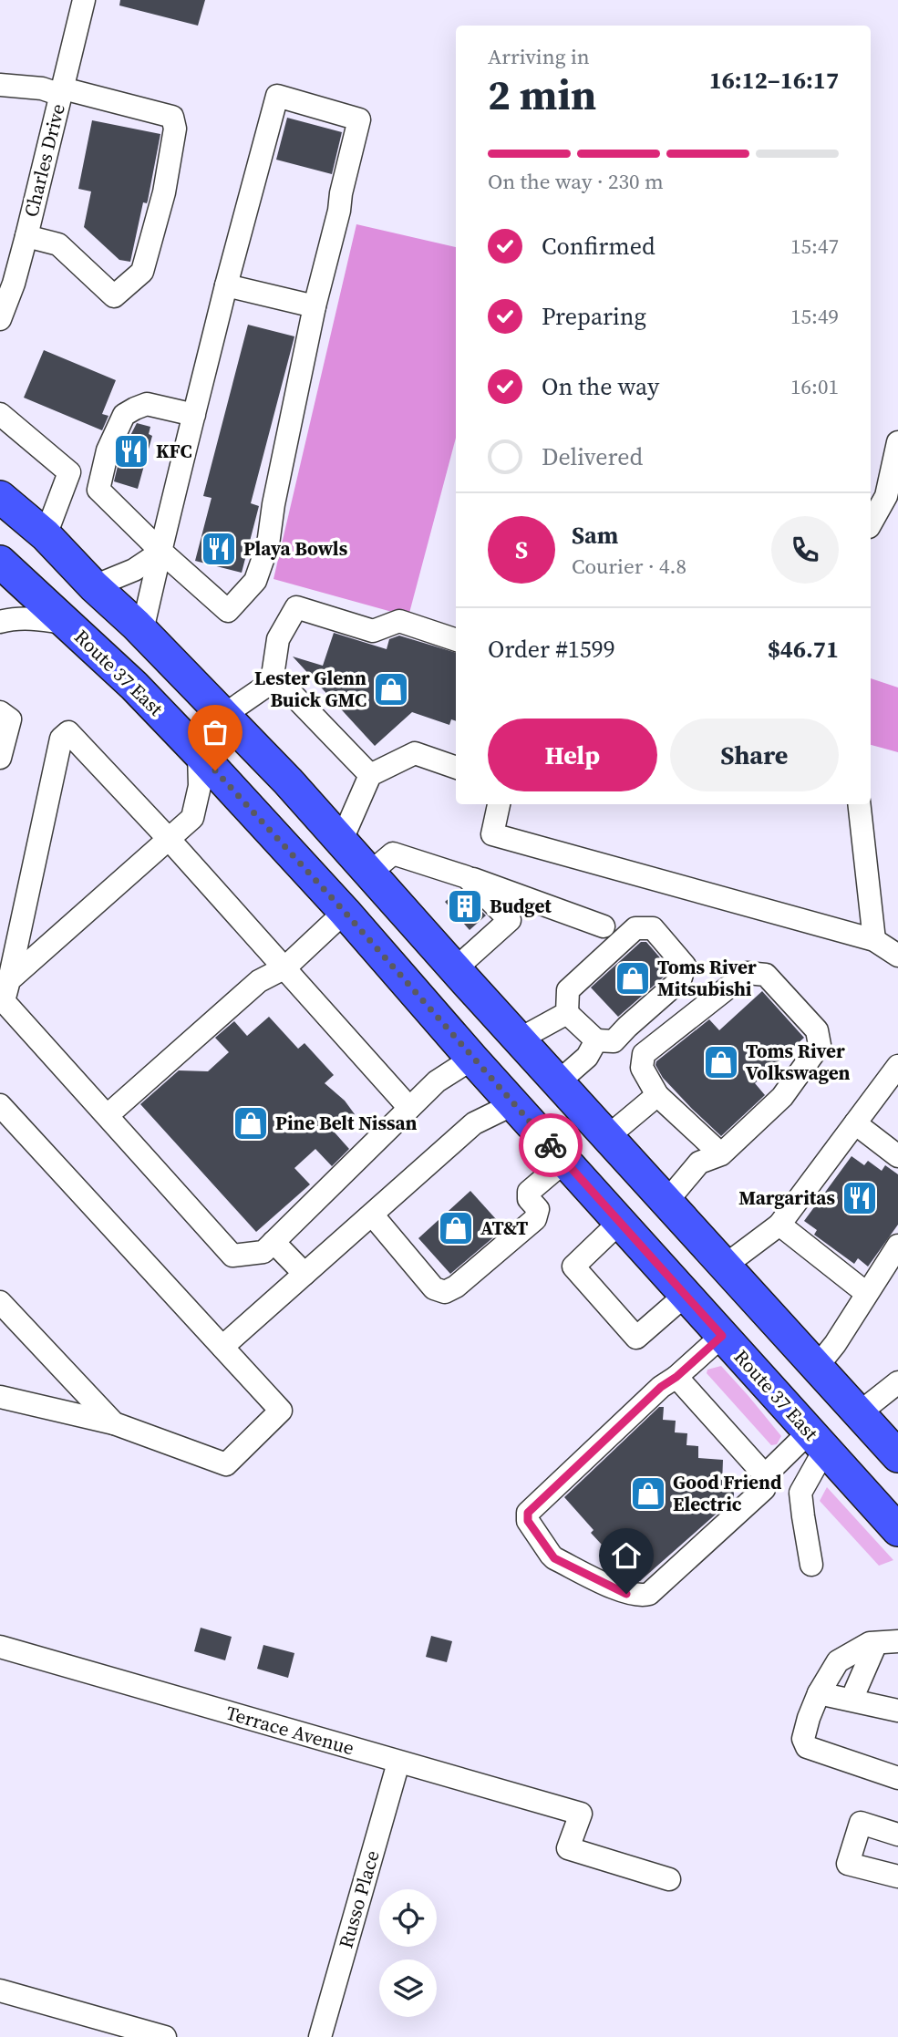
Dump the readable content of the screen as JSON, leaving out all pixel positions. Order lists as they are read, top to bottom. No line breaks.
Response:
{"streets":{"highway":["Route 37 East"],"street":["Charles Drive","Terrace Avenue","Russo Place"]},"crossings":[["Terrace Avenue","Russo Place"]],"places":{"restaurant":["KFC","Playa Bowls","Margaritas"],"shop":["Lester Glenn Buick GMC","Toms River Mitsubishi","Toms River Volkswagen","Pine Belt Nissan","AT&T","Good Friend Electric"],"building":["Budget"]},"page":{"heading":["2 min","Arriving in","16:12–16:17"],"panel":["Sam","Courier · 4.8","Order #1599","$46.71"],"bar":"On the way · 230 m","list":[["Confirmed","15:47"],["Preparing","15:49"],["On the way","16:01"],"Delivered"],"round":"S","buttons":["Help","Share"]}}
